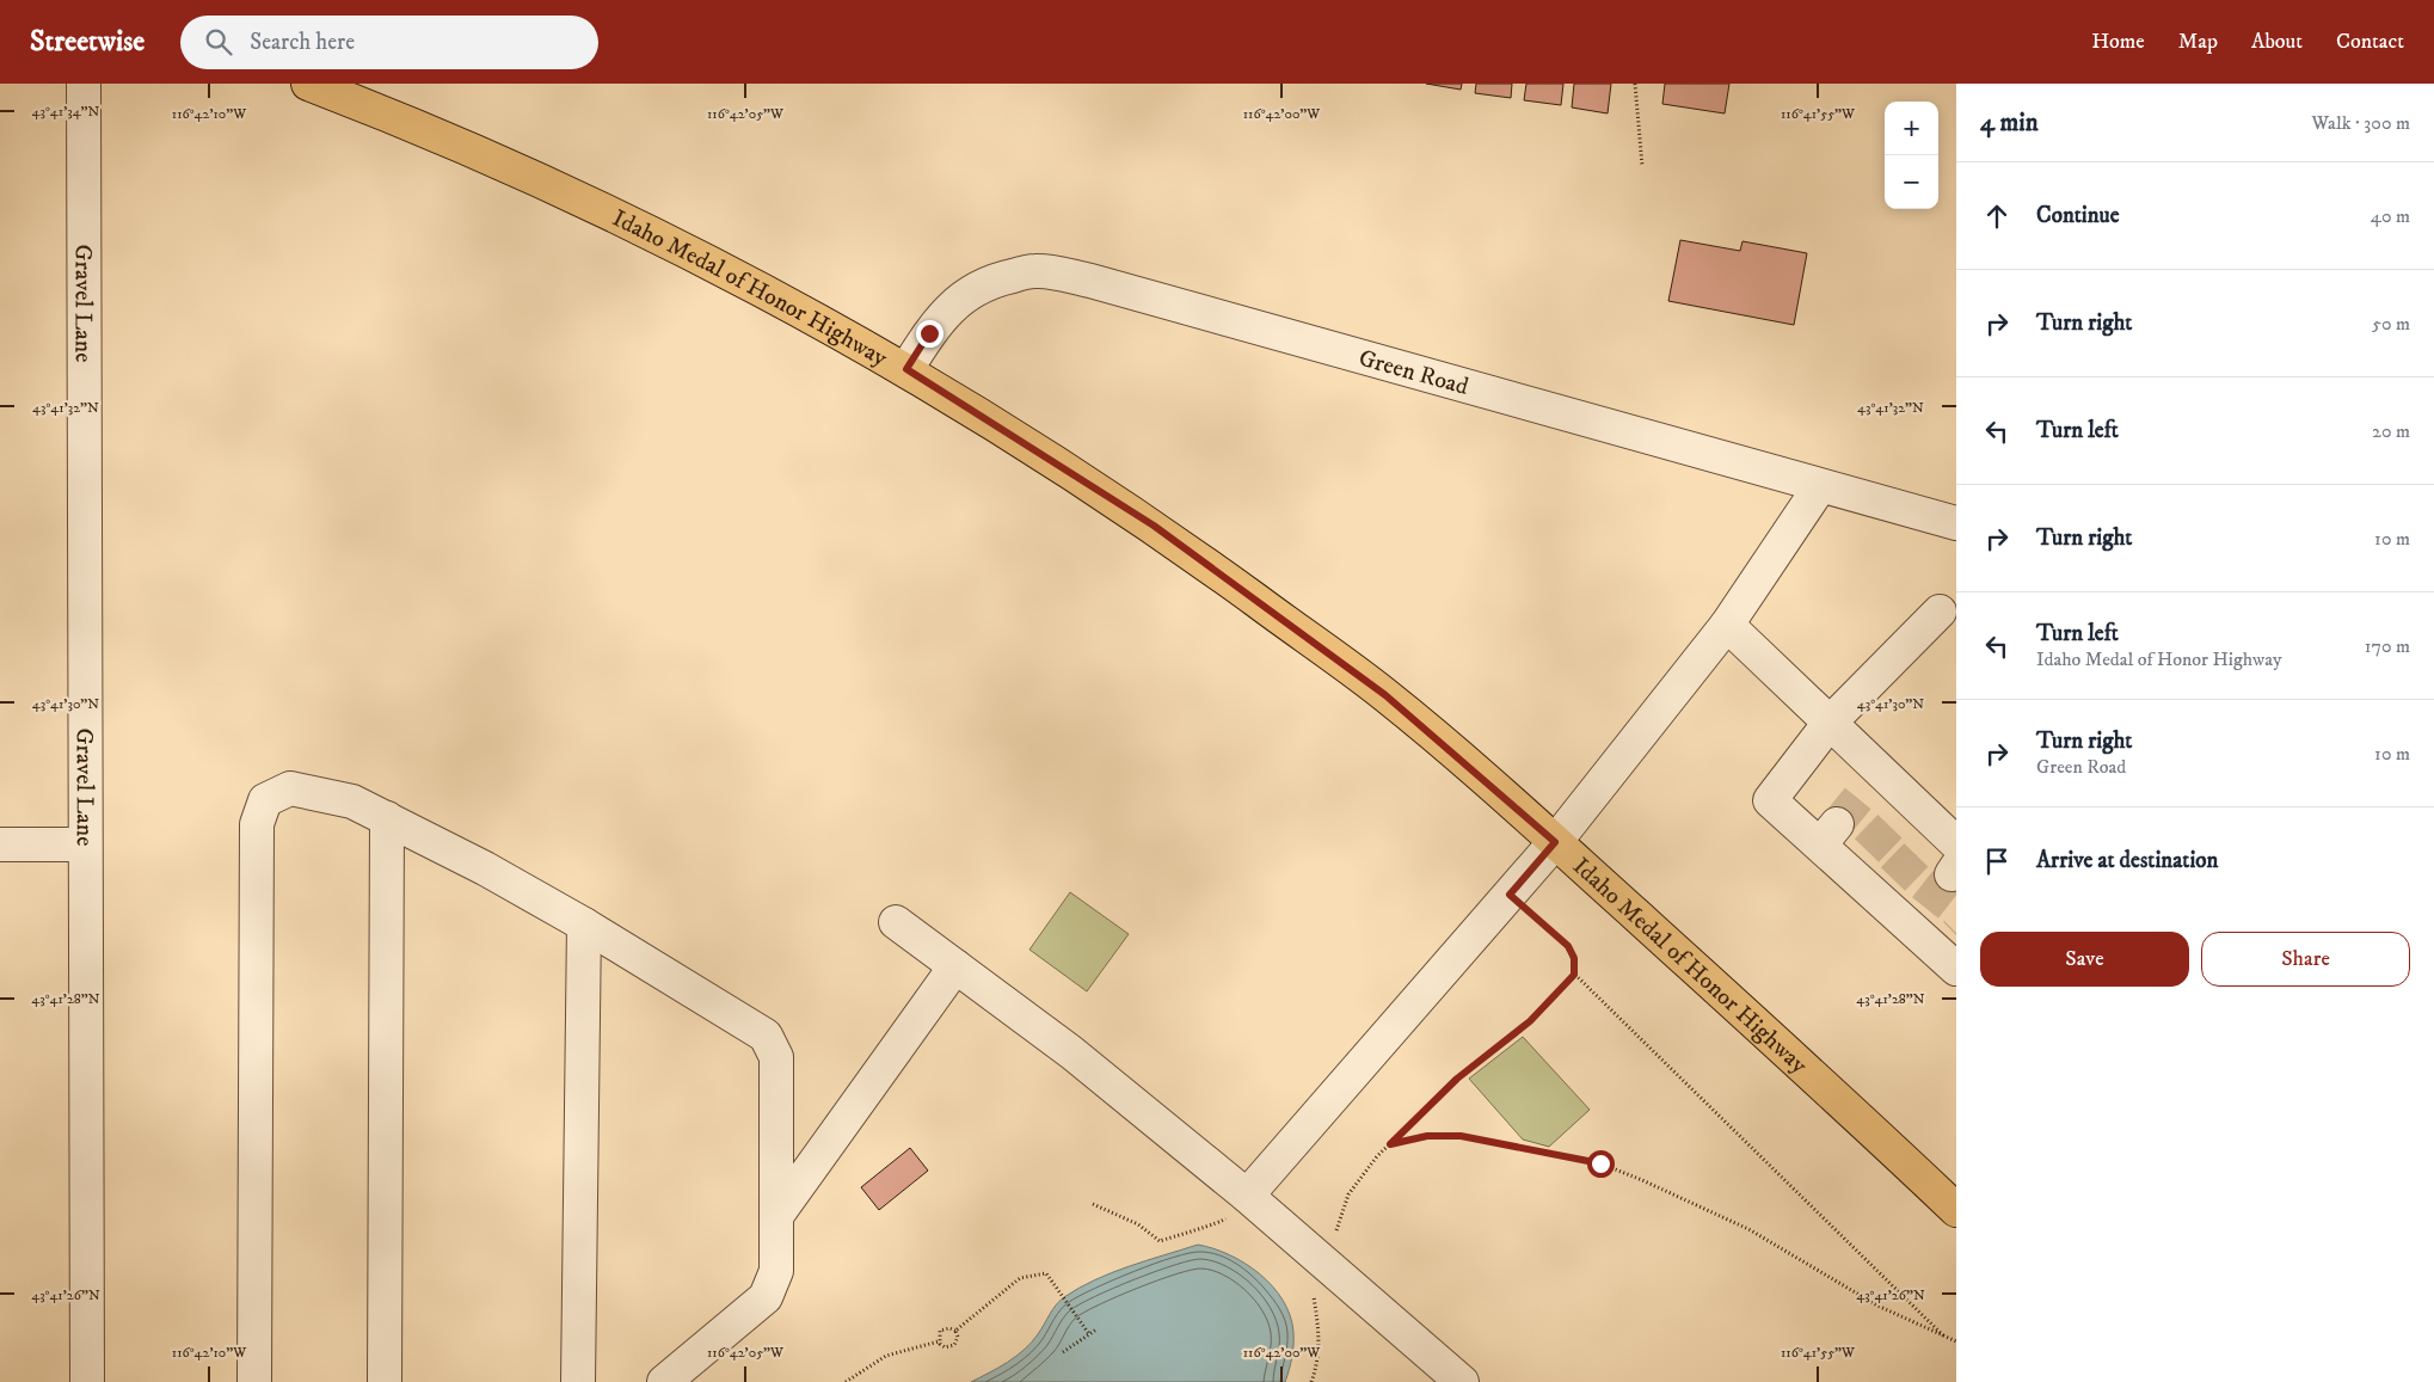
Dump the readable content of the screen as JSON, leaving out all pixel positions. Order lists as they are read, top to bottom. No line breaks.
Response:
{"streets":{"main road":["Idaho Medal of Honor Highway"],"street":["Gravel Lane","Green Road"]},"crossings":[["Idaho Medal of Honor Highway","Green Road"]],"page":{"header":"Streetwise","search":"Search here","nav":["Home","Map","About","Contact"],"heading":["4 min","Walk · 300 m"],"map_buttons":["+","−"],"list":[["Continue","40 m"],["Turn right","50 m"],["Turn left","20 m"],["Turn right","10 m"],["Turn left","Idaho Medal of Honor Highway","170 m"],["Turn right","Green Road","10 m"],"Arrive at destination"],"buttons":["Save","Share"]},"coordinates":["43°41'34\"N","116°42'10\"W","116°42'05\"W","116°42'00\"W","116°41'55\"W","43°41'32\"N","43°41'30\"N","43°41'28\"N","43°41'26\"N"]}
